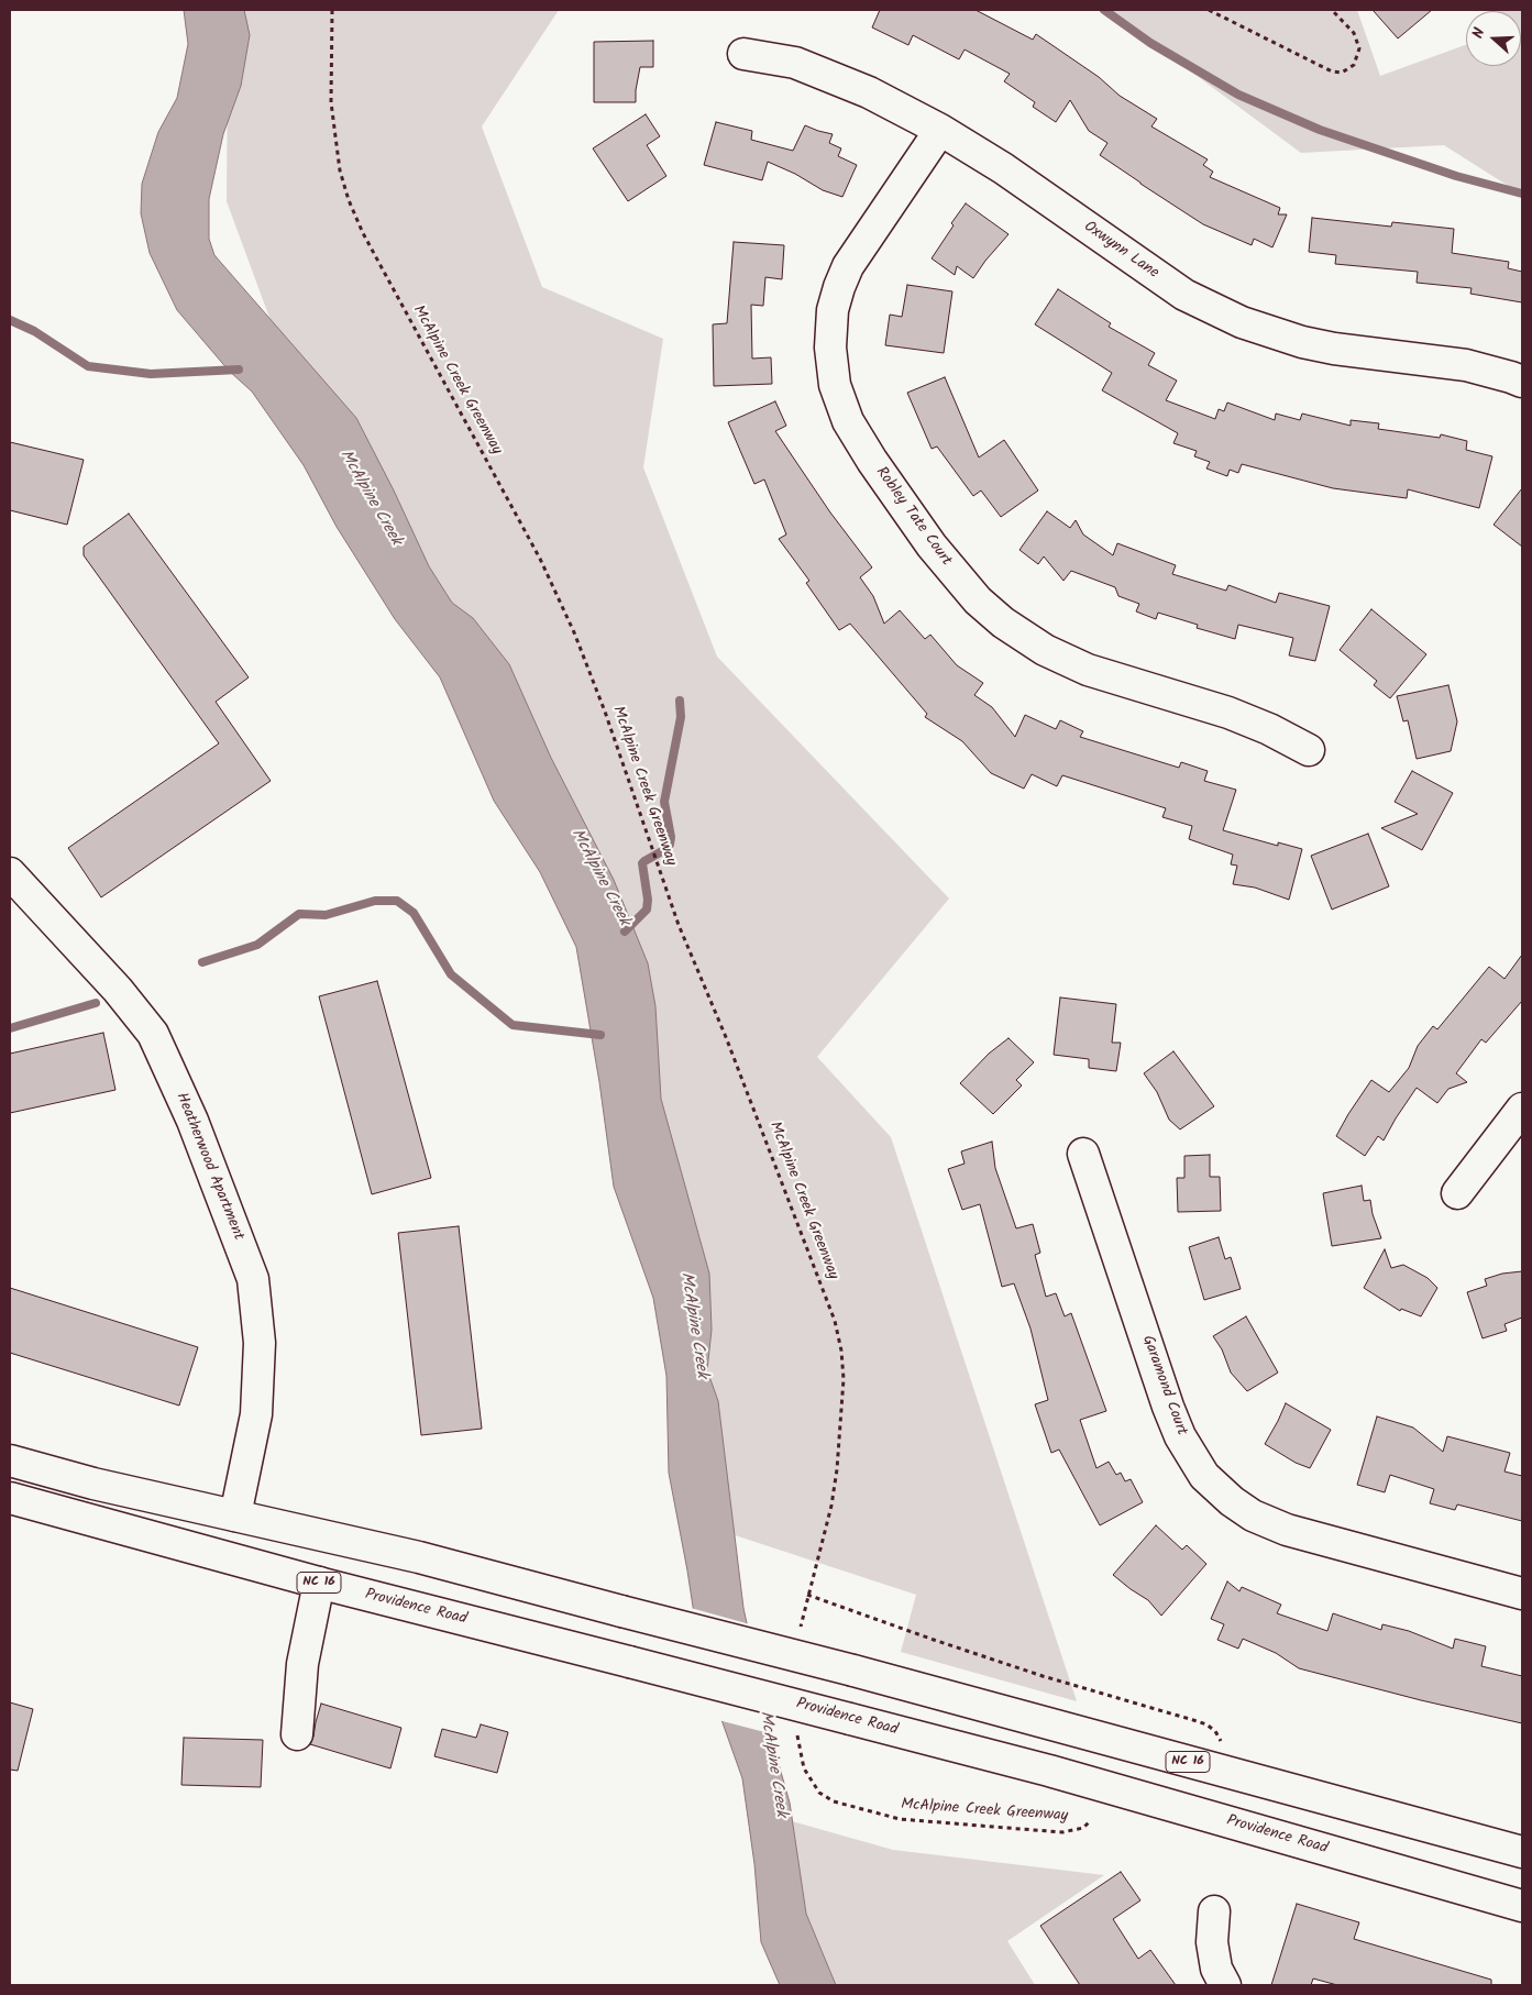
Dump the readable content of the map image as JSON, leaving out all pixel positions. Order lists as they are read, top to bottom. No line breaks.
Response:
{"streets":{"street":["Oxwynn Lane","Robley Tate Court","Heatherwood Apartment","Garamond Court","NC 16","Providence Road"],"path":["McAlpine Creek Greenway"]},"crossings":[["Oxwynn Lane","Robley Tate Court"],["Heatherwood Apartment","NC 16"]],"water":["McAlpine Creek"],"north":"left"}
